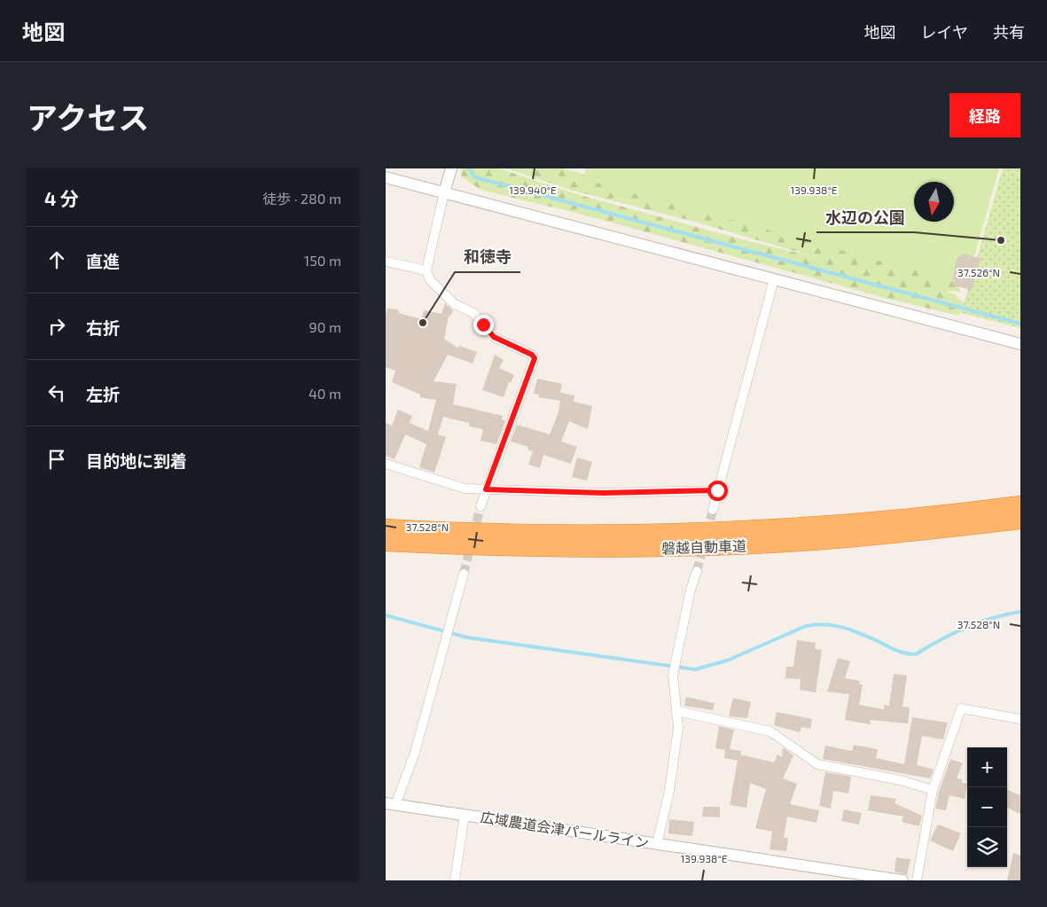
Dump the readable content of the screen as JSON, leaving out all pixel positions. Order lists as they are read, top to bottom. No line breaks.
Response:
{"streets":{"highway":["磐越自動車道"],"street":["広域農道会津パールライン"]},"places":["水辺の公園","和徳寺"],"north":"bottom","page":{"header":"地図","nav":["地図","レイヤ","共有"],"title":"アクセス","buttons":"経路","heading":["4 分","徒歩 · 280 m"],"list":[["直進","150 m"],["右折","90 m"],["左折","40 m"],"目的地に到着"],"map_buttons":["+","−"]},"coordinates":["139.940°E","139.938°E","37.526°N","37.528°N"]}
